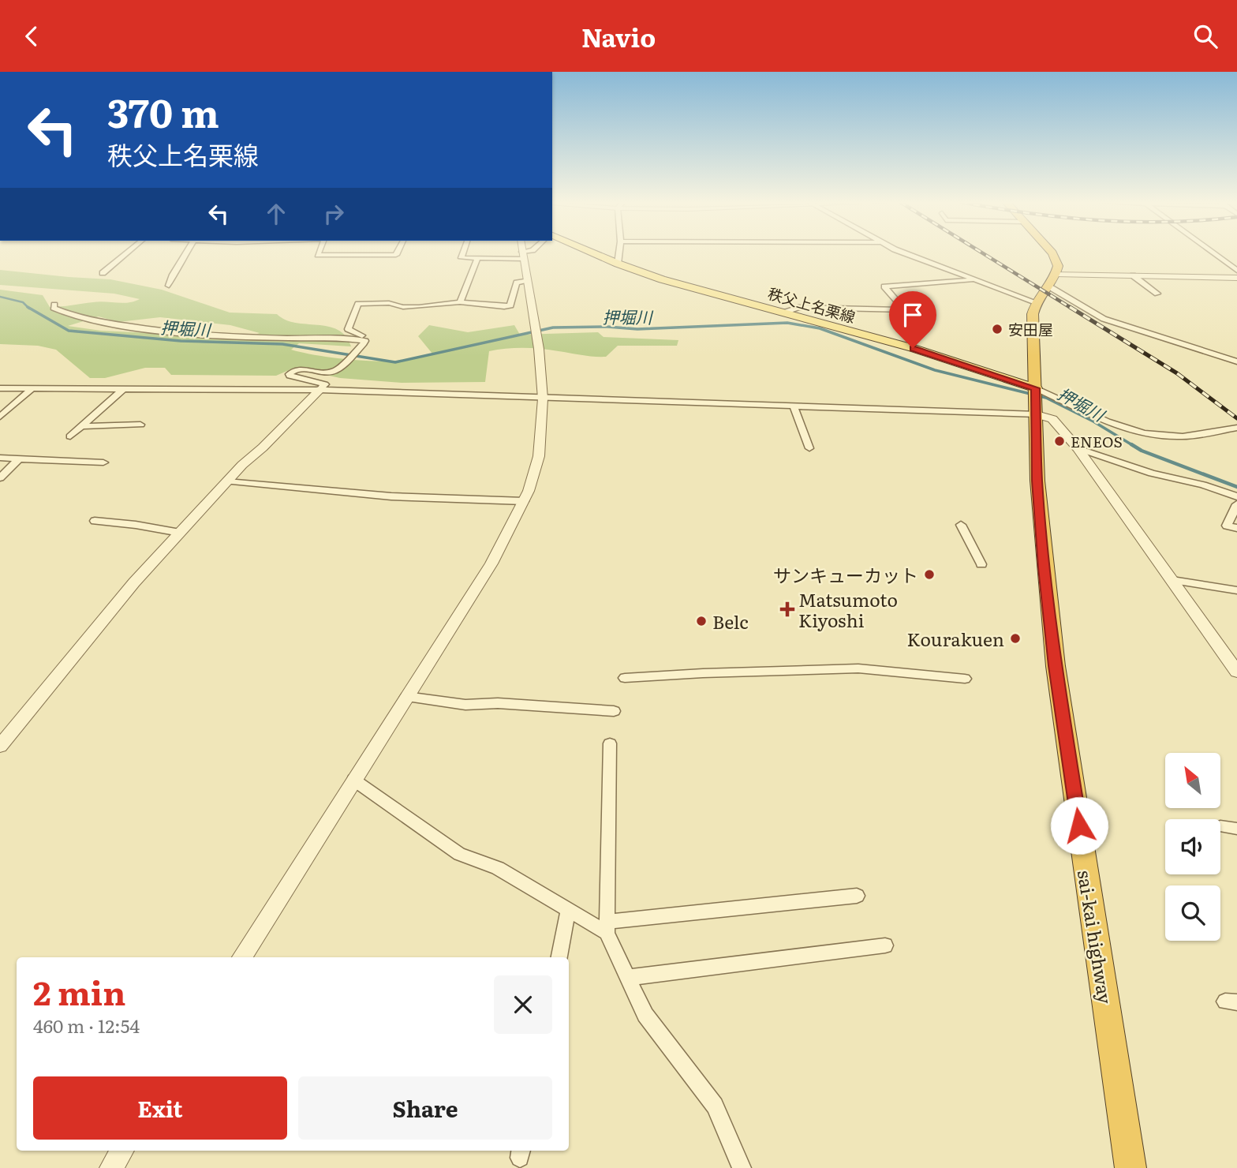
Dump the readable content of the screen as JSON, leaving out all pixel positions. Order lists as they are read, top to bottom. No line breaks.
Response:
{"streets":{"highway":["sai-kai highway"],"main road":["秩父上名栗線"]},"crossings":[["秩父上名栗線","sai-kai highway"]],"water":["押堀川"],"places":{"other":["安田屋","ENEOS","サンキューカット","Belc","Kourakuen"],"health":["Matsumoto Kiyoshi"]},"north":"top left","page":{"header":"Navio","turn":["370 m","秩父上名栗線"],"heading":["2 min","460 m · 12:54"],"buttons":["Exit","Share"]}}
